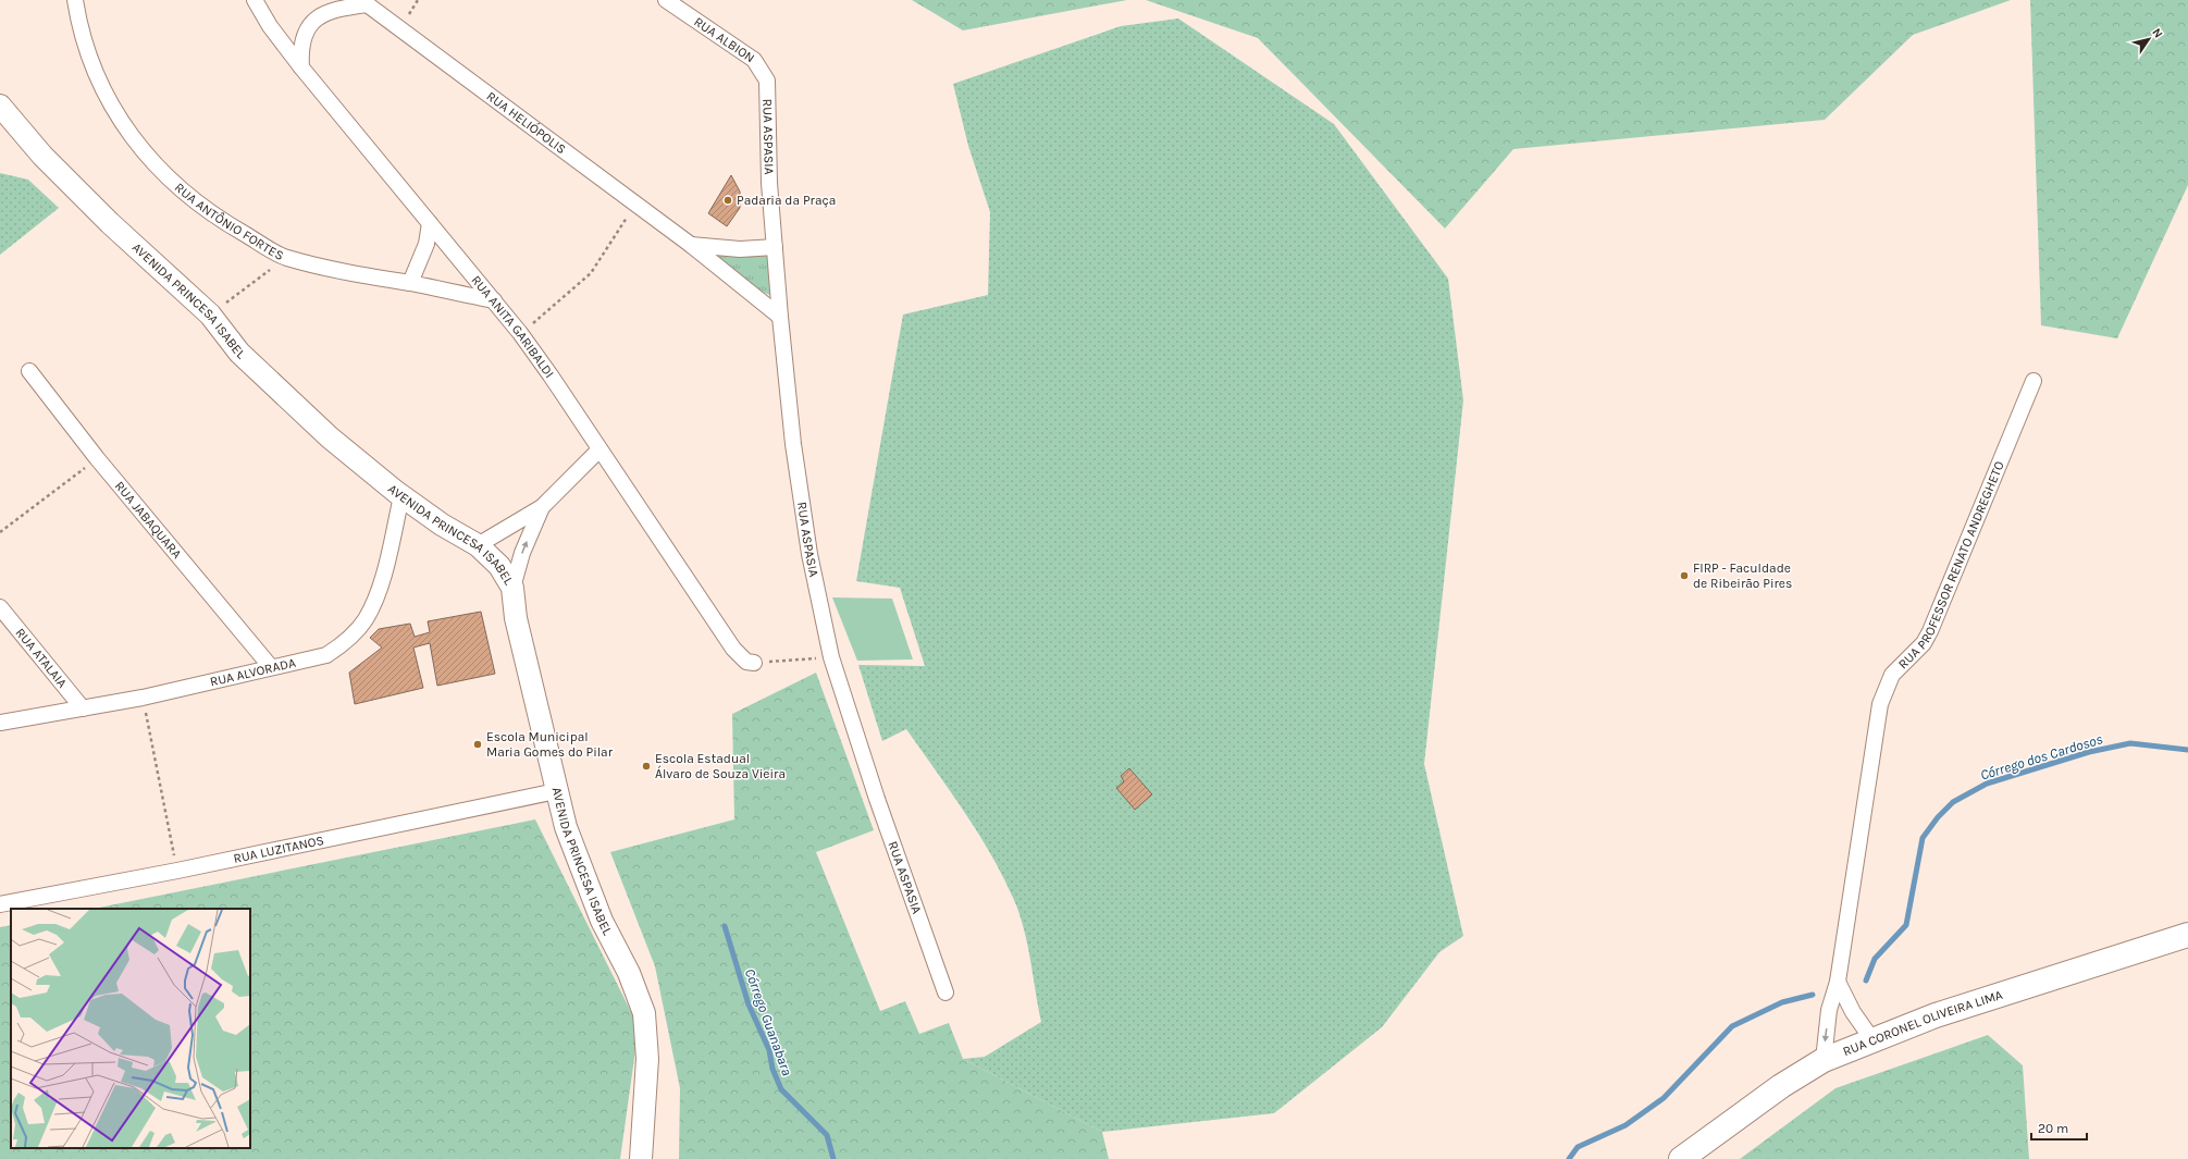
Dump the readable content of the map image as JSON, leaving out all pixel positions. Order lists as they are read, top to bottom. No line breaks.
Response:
{"streets":{"main road":["AVENIDA PRINCESA ISABEL","RUA CORONEL OLIVEIRA LIMA"],"street":["RUA ALBION","RUA HELIÓPOLIS","RUA ASPASIA","RUA ANTÔNIO FORTES","RUA ANITA GARIBALDI","RUA JABAQUARA","RUA PROFESSOR RENATO ANDREGHETO","RUA ATALAIA","RUA ALVORADA","RUA LUZITANOS"]},"crossings":[["RUA ALBION","RUA ASPASIA"],["RUA HELIÓPOLIS","RUA ASPASIA"],["RUA ANTÔNIO FORTES","RUA ANITA GARIBALDI"],["AVENIDA PRINCESA ISABEL","RUA ALVORADA"],["AVENIDA PRINCESA ISABEL","RUA LUZITANOS"],["RUA JABAQUARA","RUA ALVORADA"],["RUA PROFESSOR RENATO ANDREGHETO","RUA CORONEL OLIVEIRA LIMA"],["RUA ATALAIA","RUA ALVORADA"]],"water":["Córrego dos Cardosos","Córrego Guanabara"],"places":["Padaria da Praça","FIRP - Faculdade de Ribeirão Pires","Escola Municipal Maria Gomes do Pilar","Escola Estadual Álvaro de Souza Vieira"],"scale_bar":"20 m","north":"top right"}
